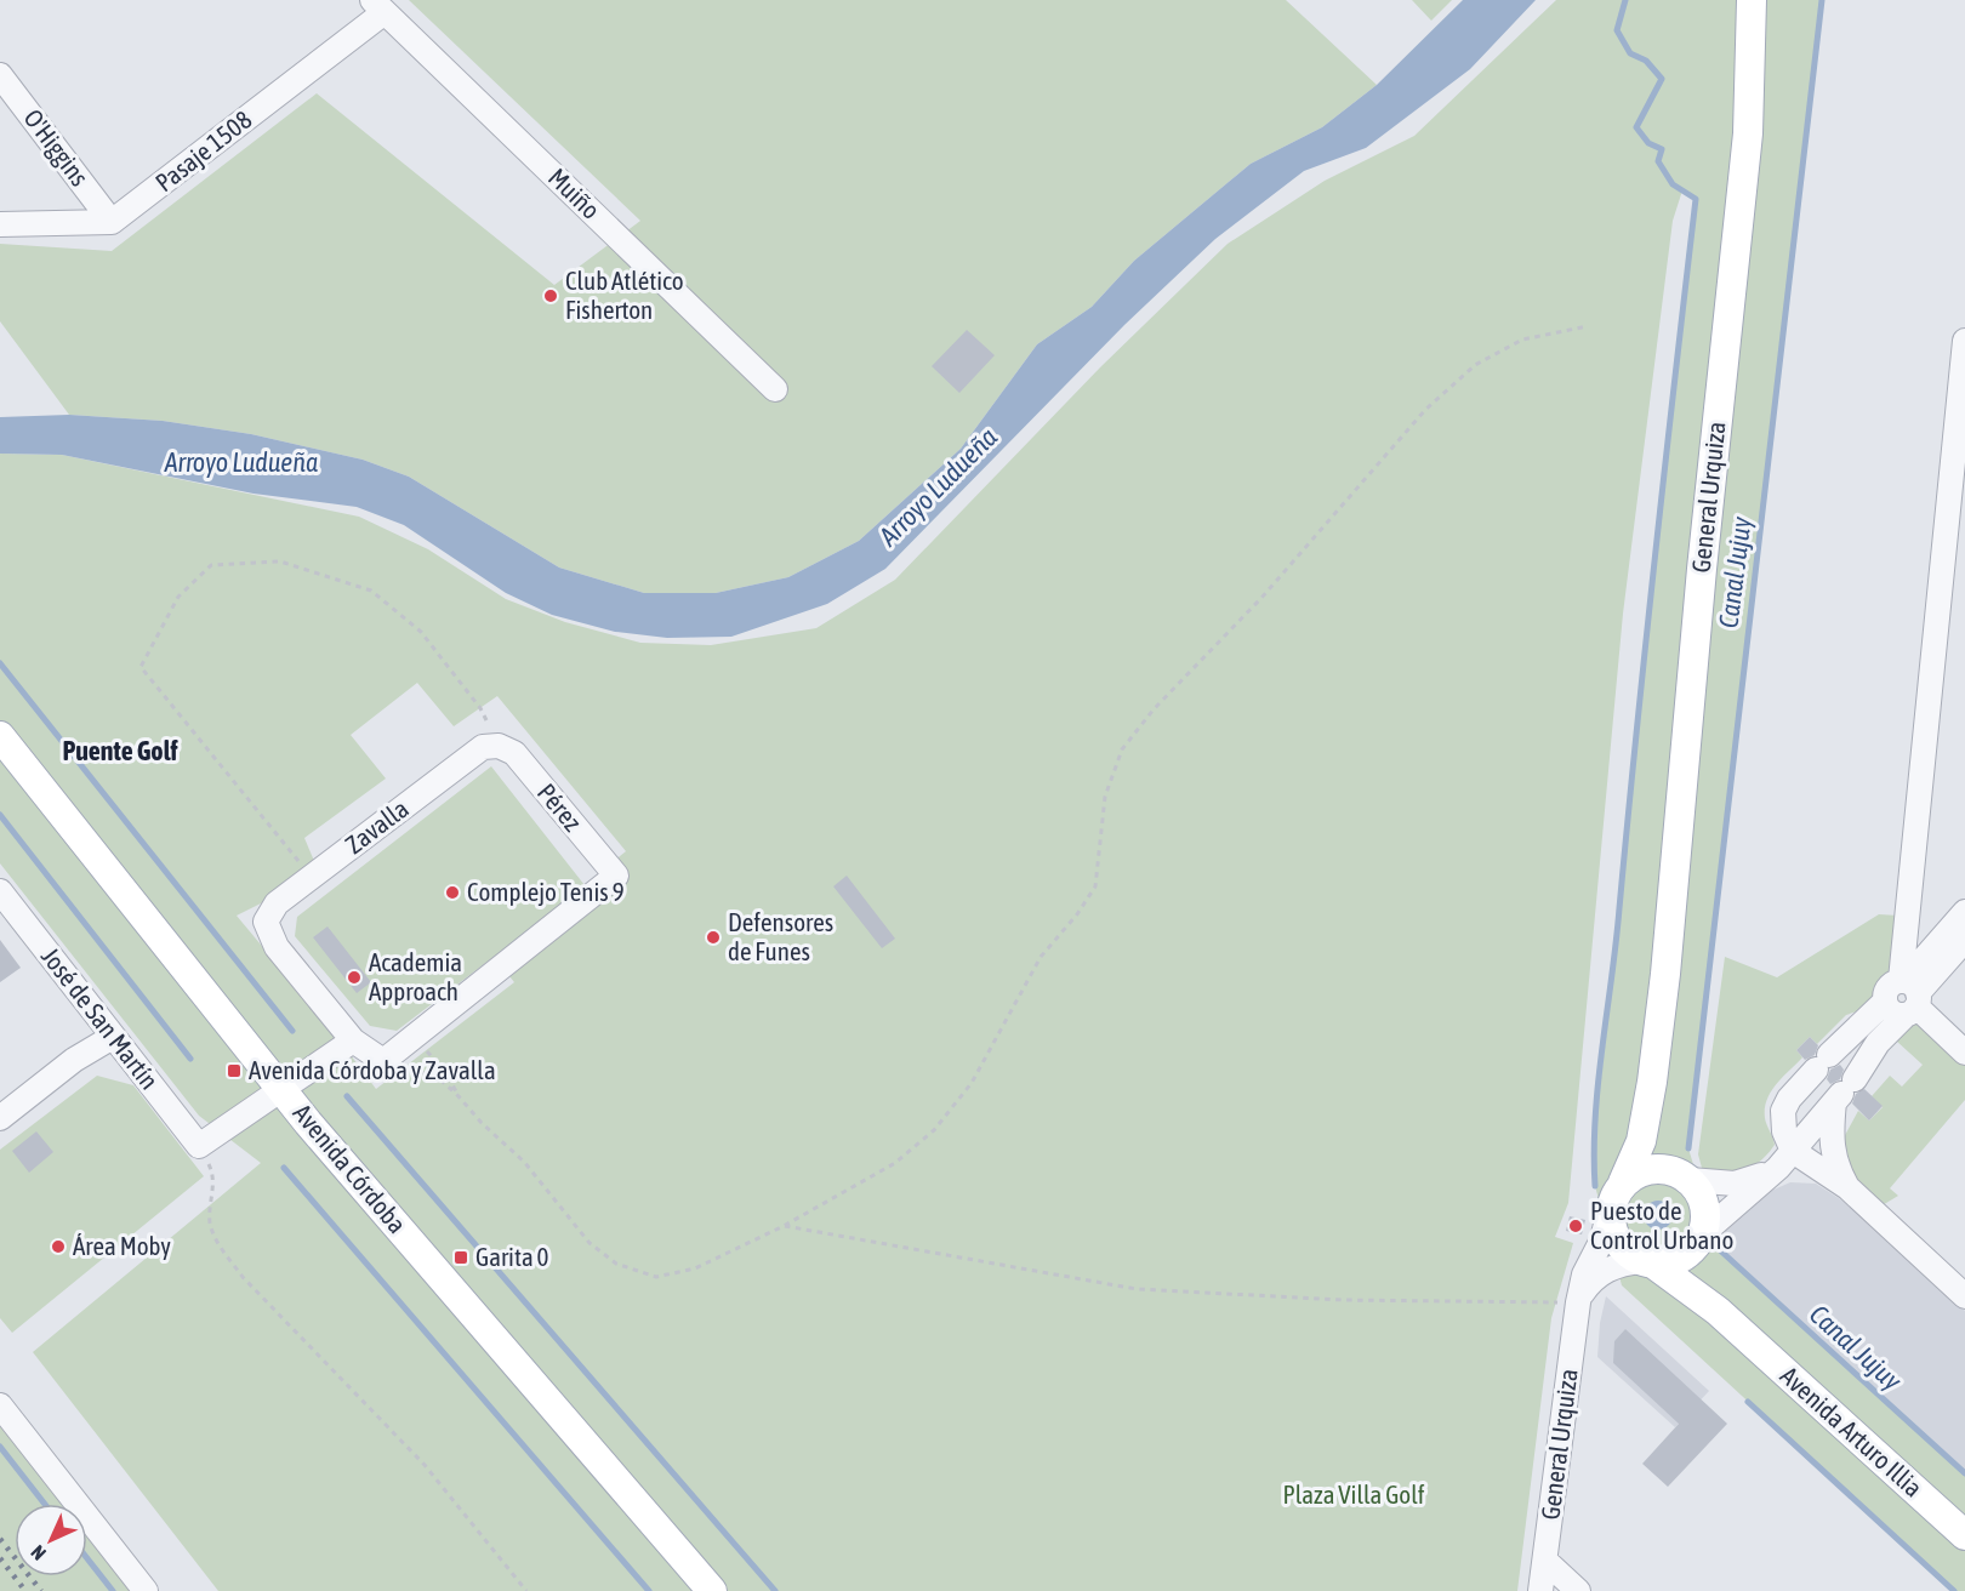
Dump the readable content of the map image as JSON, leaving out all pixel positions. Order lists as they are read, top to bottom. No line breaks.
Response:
{"streets":{"main road":["General Urquiza","Avenida Córdoba","Avenida Arturo Illia"],"street":["O'Higgins","Pasaje 1508","Muiño","Pérez","Zavalla","José de San Martín"]},"crossings":[["O'Higgins","Pasaje 1508"],["Pasaje 1508","Muiño"],["General Urquiza","Avenida Arturo Illia"],["Pérez","Zavalla"]],"districts":["Puente Golf"],"water":["Arroyo Ludueña","Canal Jujuy"],"parks":["Plaza Villa Golf"],"places":{"other":["Club Atlético Fisherton","Complejo Tenis 9","Defensores de Funes","Academia Approach","Puesto de Control Urbano","Área Moby"],"transit":["Avenida Córdoba y Zavalla","Garita 0"]},"north":"bottom left"}
